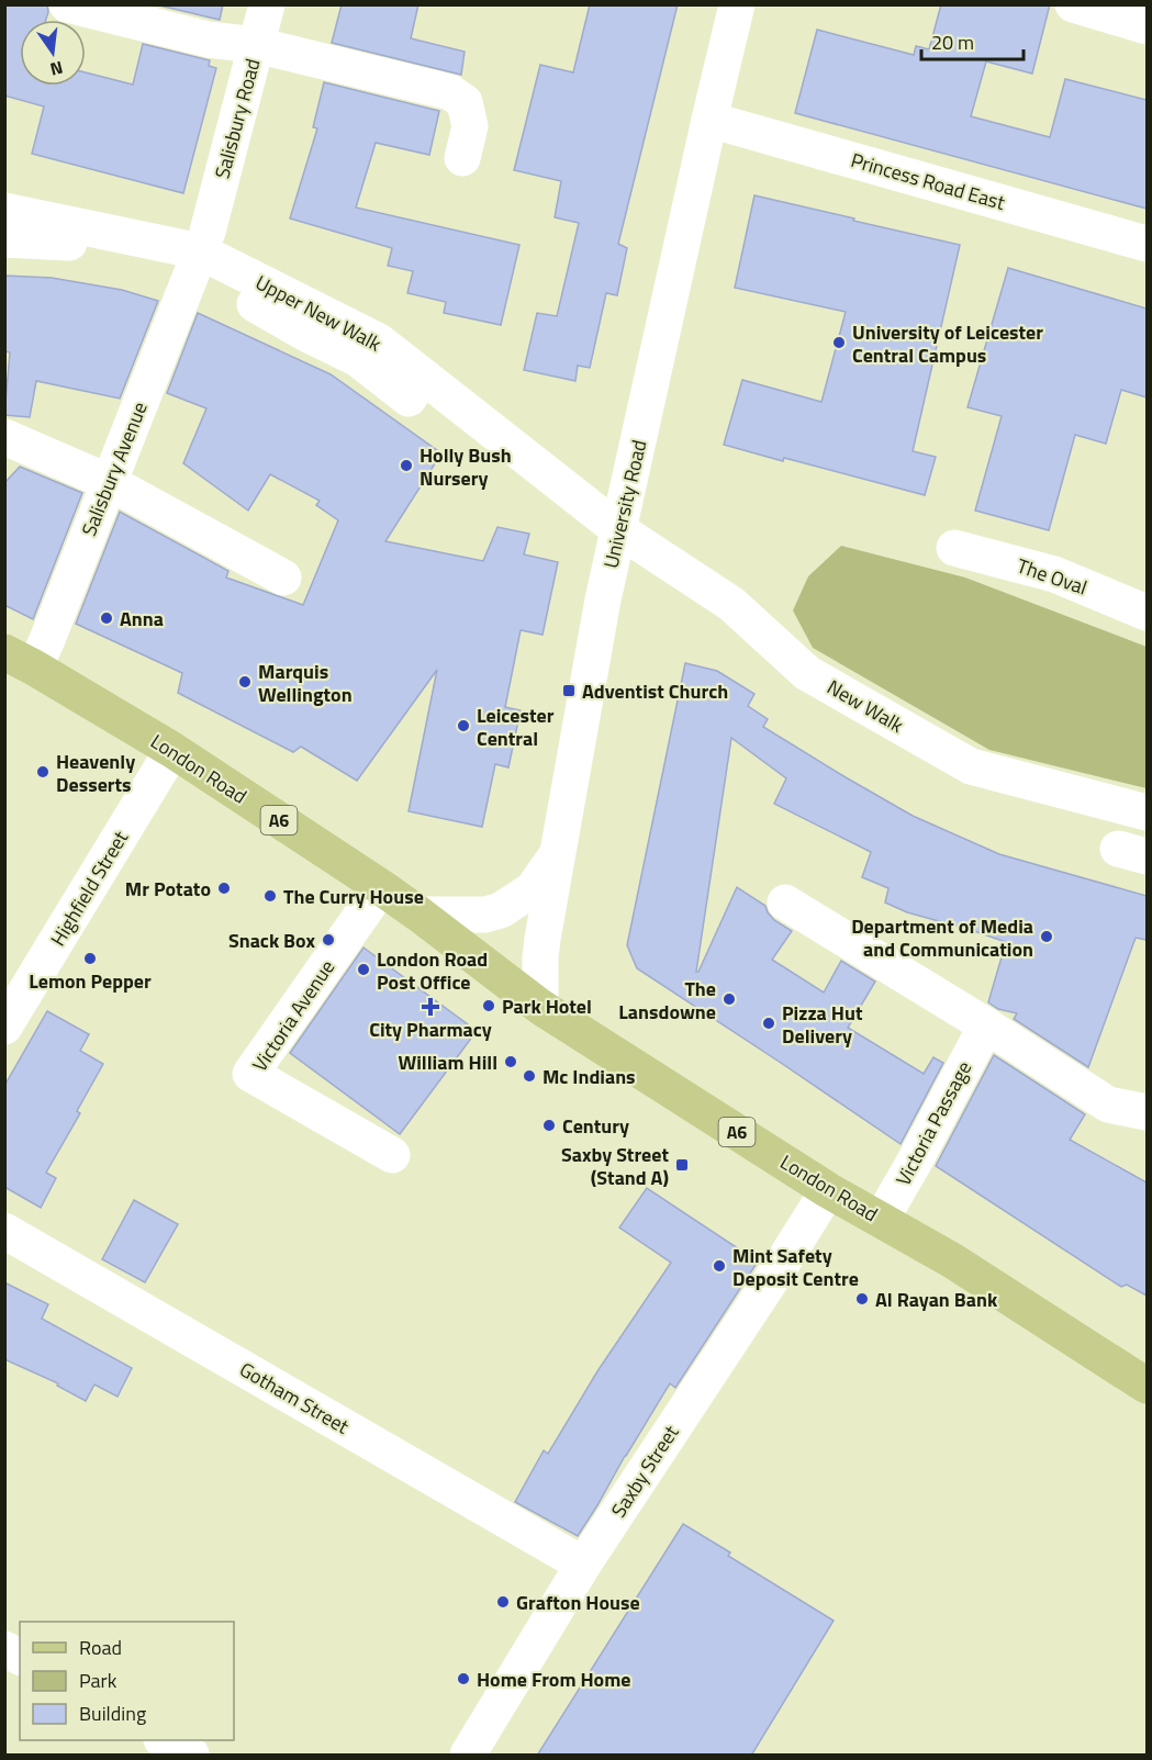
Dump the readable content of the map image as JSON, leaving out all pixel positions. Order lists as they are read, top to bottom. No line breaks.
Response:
{"streets":{"main road":["London Road","A6"],"street":["Salisbury Road","Princess Road East","Upper New Walk","Salisbury Avenue","University Road","The Oval","New Walk","Highfield Street","Victoria Avenue","Victoria Passage","Gotham Street","Saxby Street"]},"crossings":[["Princess Road East","University Road"],["Upper New Walk","University Road"],["Upper New Walk","New Walk"],["Salisbury Avenue","London Road"],["University Road","New Walk"],["University Road","London Road"],["London Road","Highfield Street"],["London Road","Victoria Avenue"],["London Road","Victoria Passage"],["London Road","Saxby Street"],["Gotham Street","Saxby Street"]],"places":{"other":["University of Leicester Central Campus","Holly Bush Nursery","Anna","Marquis Wellington","Leicester Central","Heavenly Desserts","Mr Potato","The Curry House","Department of Media and Communication","Snack Box","Lemon Pepper","London Road Post Office","The Lansdowne","Park Hotel","Pizza Hut Delivery","William Hill","Mc Indians","Century","Mint Safety Deposit Centre","Al Rayan Bank","Grafton House","Home From Home"],"transit":["Adventist Church","Saxby Street (Stand A)"],"health":["City Pharmacy"]},"legend":["Road","Park","Building"],"scale_bar":"20 m","north":"bottom"}
